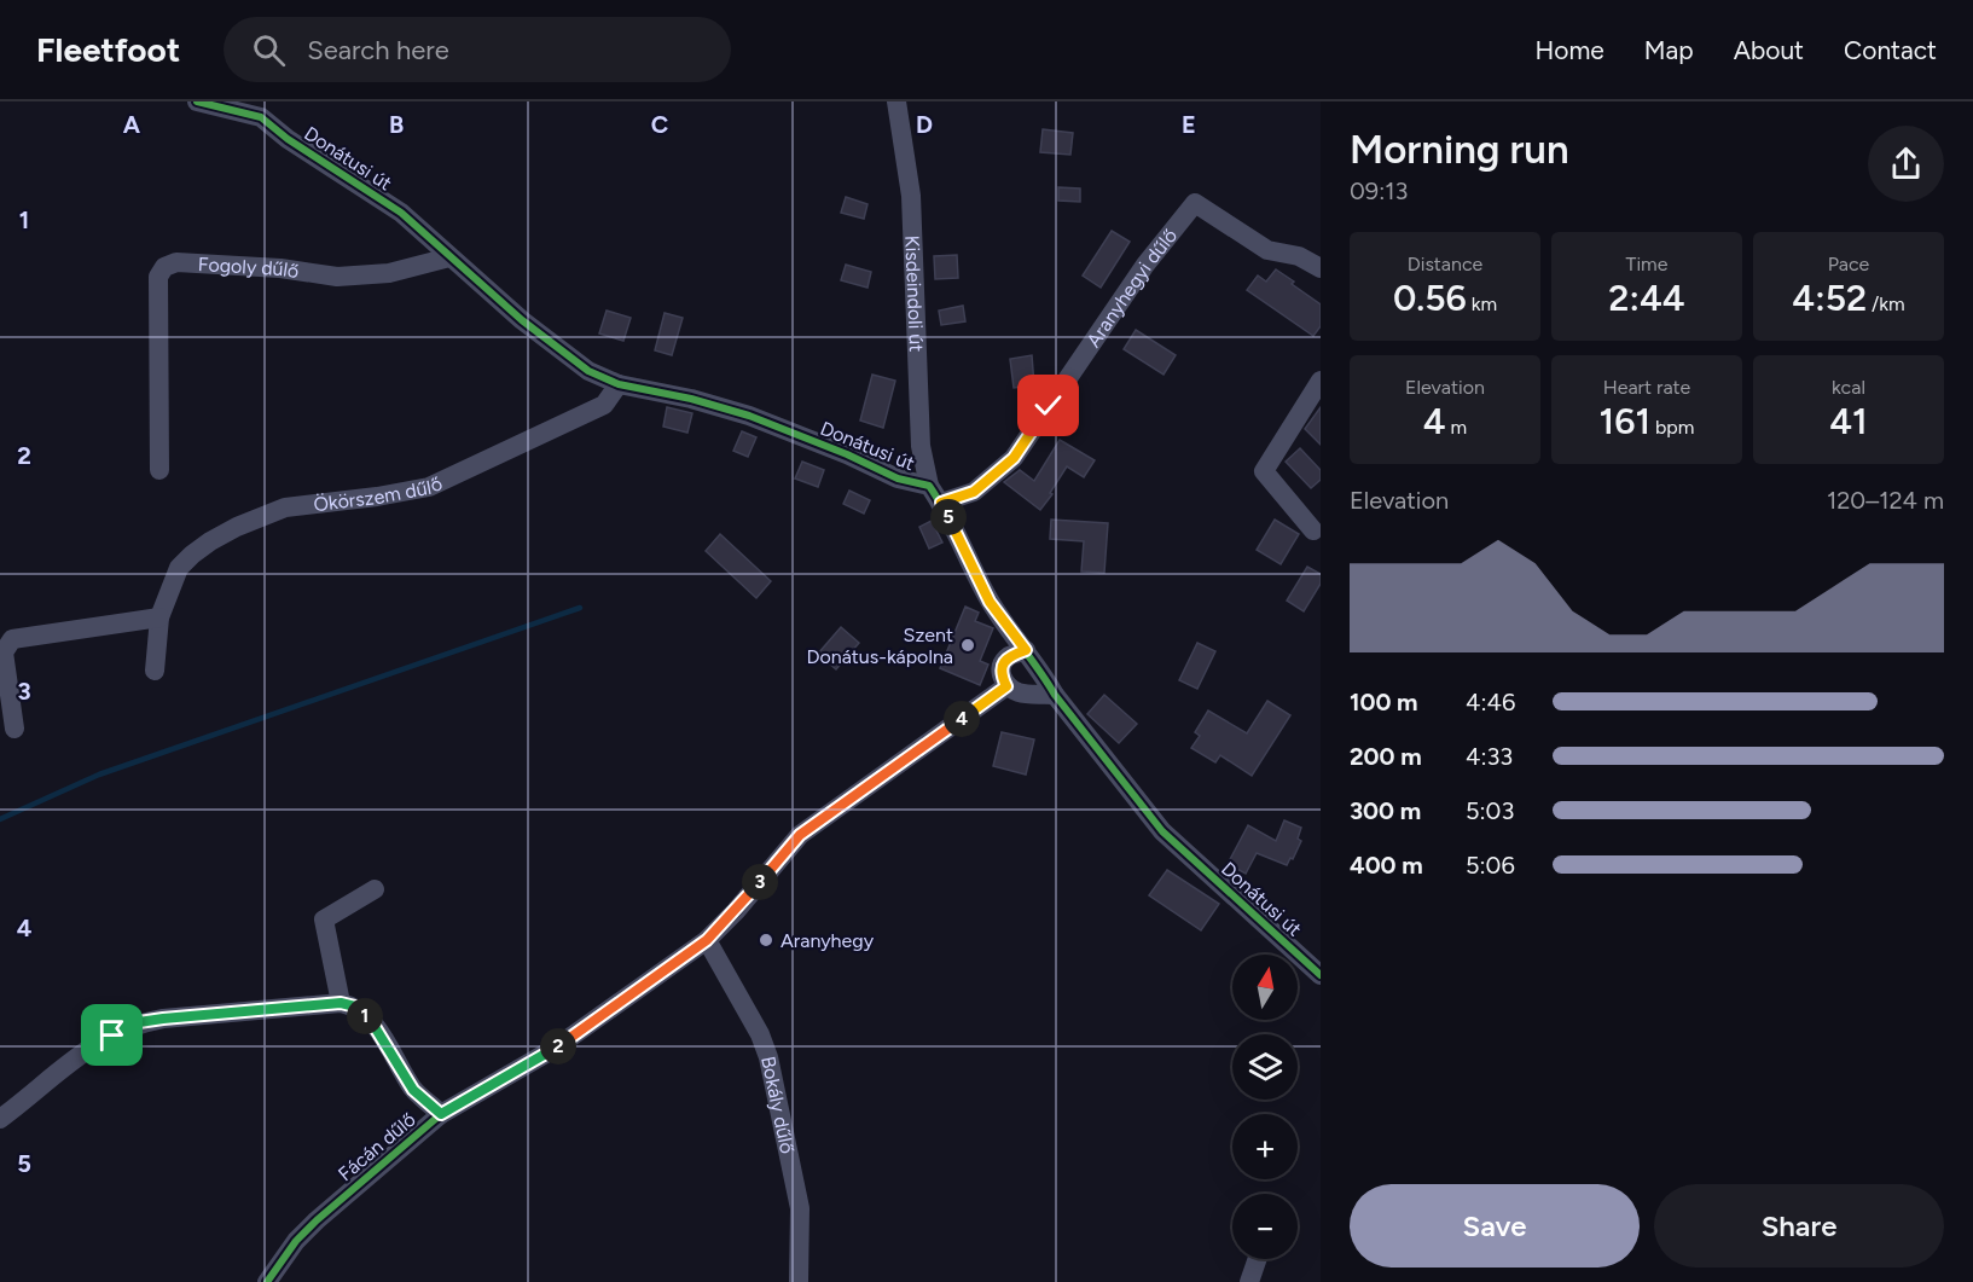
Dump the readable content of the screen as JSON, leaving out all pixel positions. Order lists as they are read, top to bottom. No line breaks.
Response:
{"streets":{"street":["Donátusi út","Fogoly dűlő","Aranyhegyi dűlő","Kisdeindoli út","Ökörszem dűlő","Bokály dűlő","Fácán dűlő"]},"crossings":[["Donátusi út","Fogoly dűlő"],["Donátusi út","Aranyhegyi dűlő"],["Donátusi út","Kisdeindoli út"],["Donátusi út","Ökörszem dűlő"],["Bokály dűlő","Fácán dűlő"]],"places":["Szent Donátus-kápolna","Aranyhegy"],"north":"top","page":{"header":"Fleetfoot","search":"Search here","nav":["Home","Map","About","Contact"],"heading":["Morning run","09:13"],"stats":[["Distance","0.56 km"],["Time","2:44"],["Pace","4:52 /km"],["Elevation","4 m"],["Heart rate","161 bpm"],["kcal","41"]],"chart":["Elevation","120–124 m"],"pins":["5","4","3","1","2"],"list":[{"name":"100 m","note":"4:46"},{"name":"200 m","note":"4:33"},{"name":"300 m","note":"5:03"},{"name":"400 m","note":"5:06"}],"map_buttons":["+","−"],"buttons":["Save","Share"]},"grid":{"columns":["A","B","C","D","E"],"rows":["1","2","3","4","5"]}}
